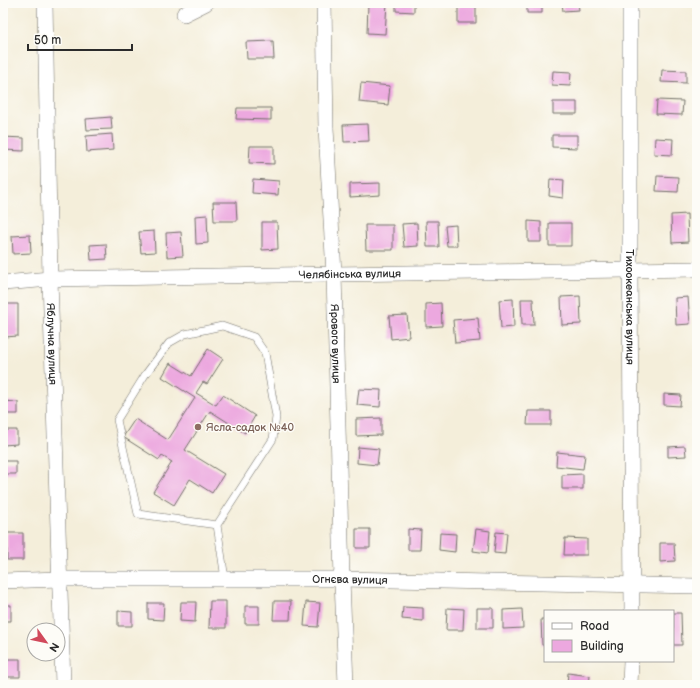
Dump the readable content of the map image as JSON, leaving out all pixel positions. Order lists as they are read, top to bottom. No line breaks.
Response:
{"streets":{"street":["Челябінська вулиця","Тихоокеанська вулиця","Яблучна вулиця","Ярового вулиця","Огнєва вулиця"]},"crossings":[["Челябінська вулиця","Тихоокеанська вулиця"],["Челябінська вулиця","Яблучна вулиця"],["Челябінська вулиця","Ярового вулиця"],["Тихоокеанська вулиця","Огнєва вулиця"],["Яблучна вулиця","Огнєва вулиця"],["Ярового вулиця","Огнєва вулиця"]],"places":["Ясла-садок №40"],"legend":["Road","Building"],"scale_bar":"50 m","north":"bottom right"}
